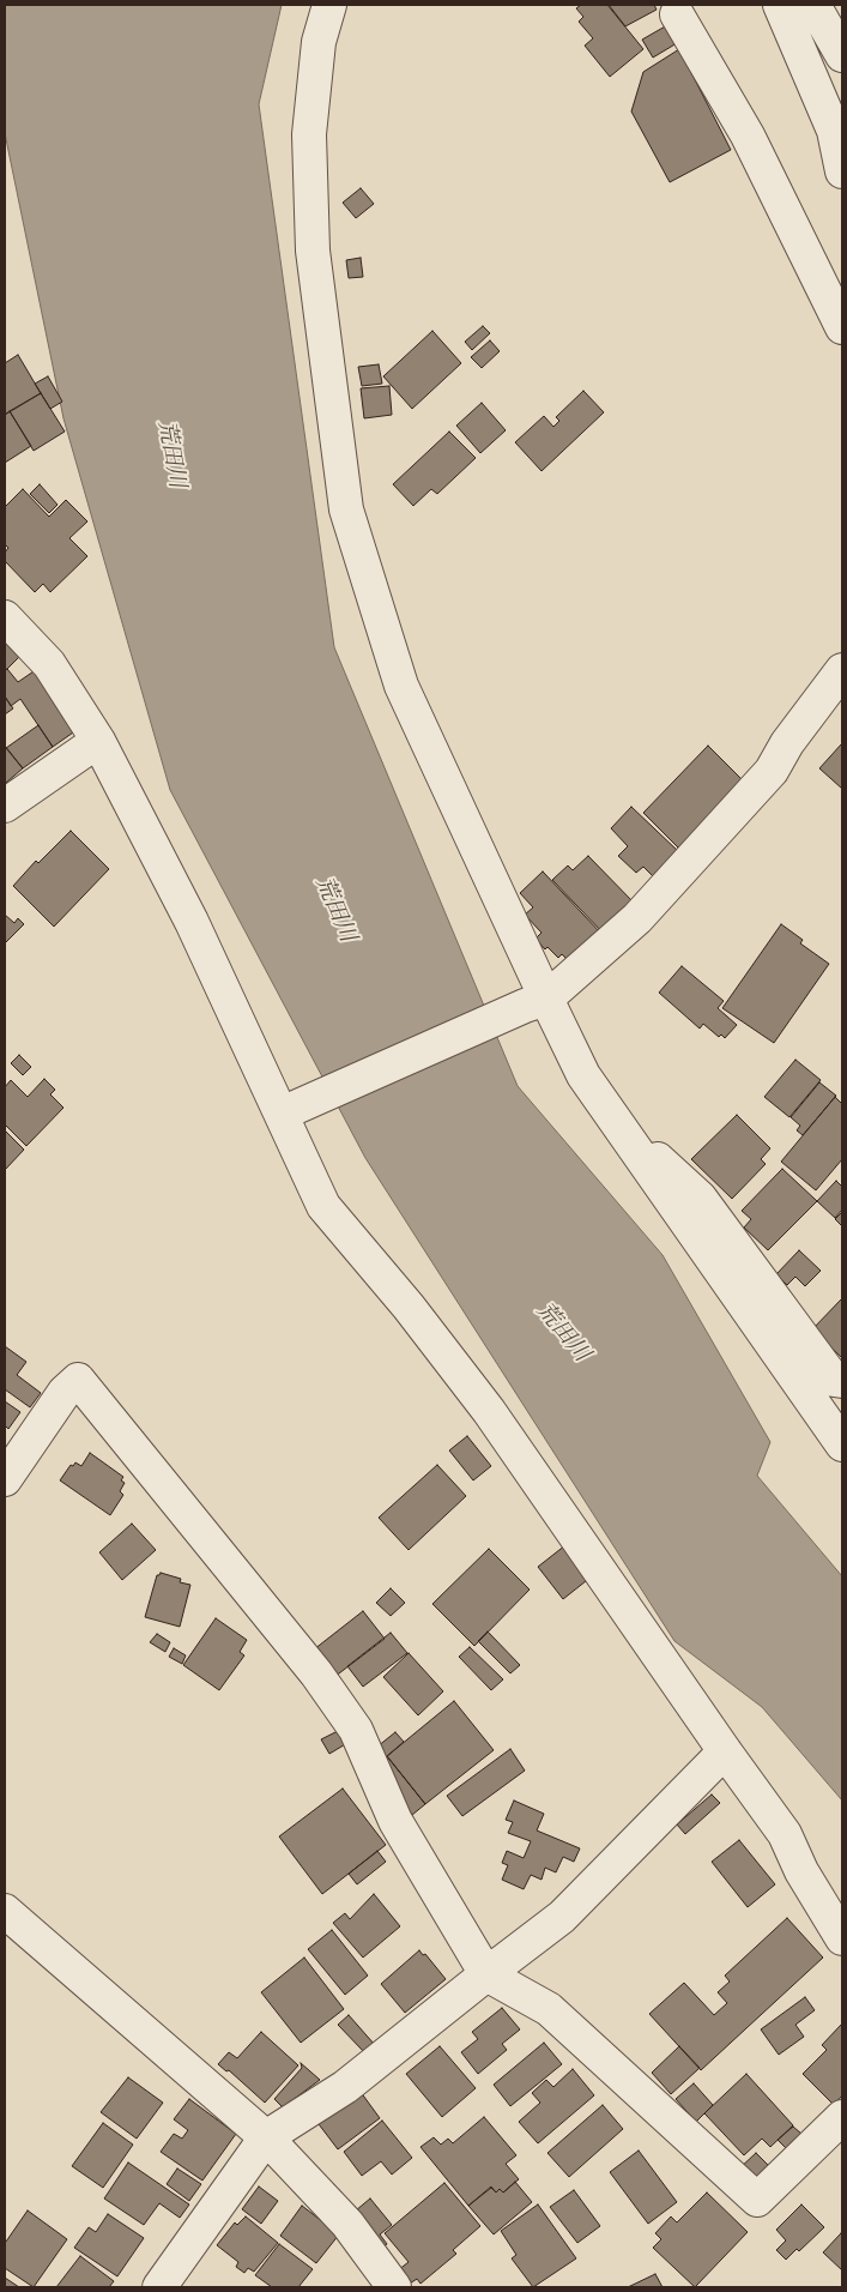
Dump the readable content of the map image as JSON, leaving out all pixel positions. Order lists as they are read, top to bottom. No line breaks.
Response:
{"water":["荒田川"]}
